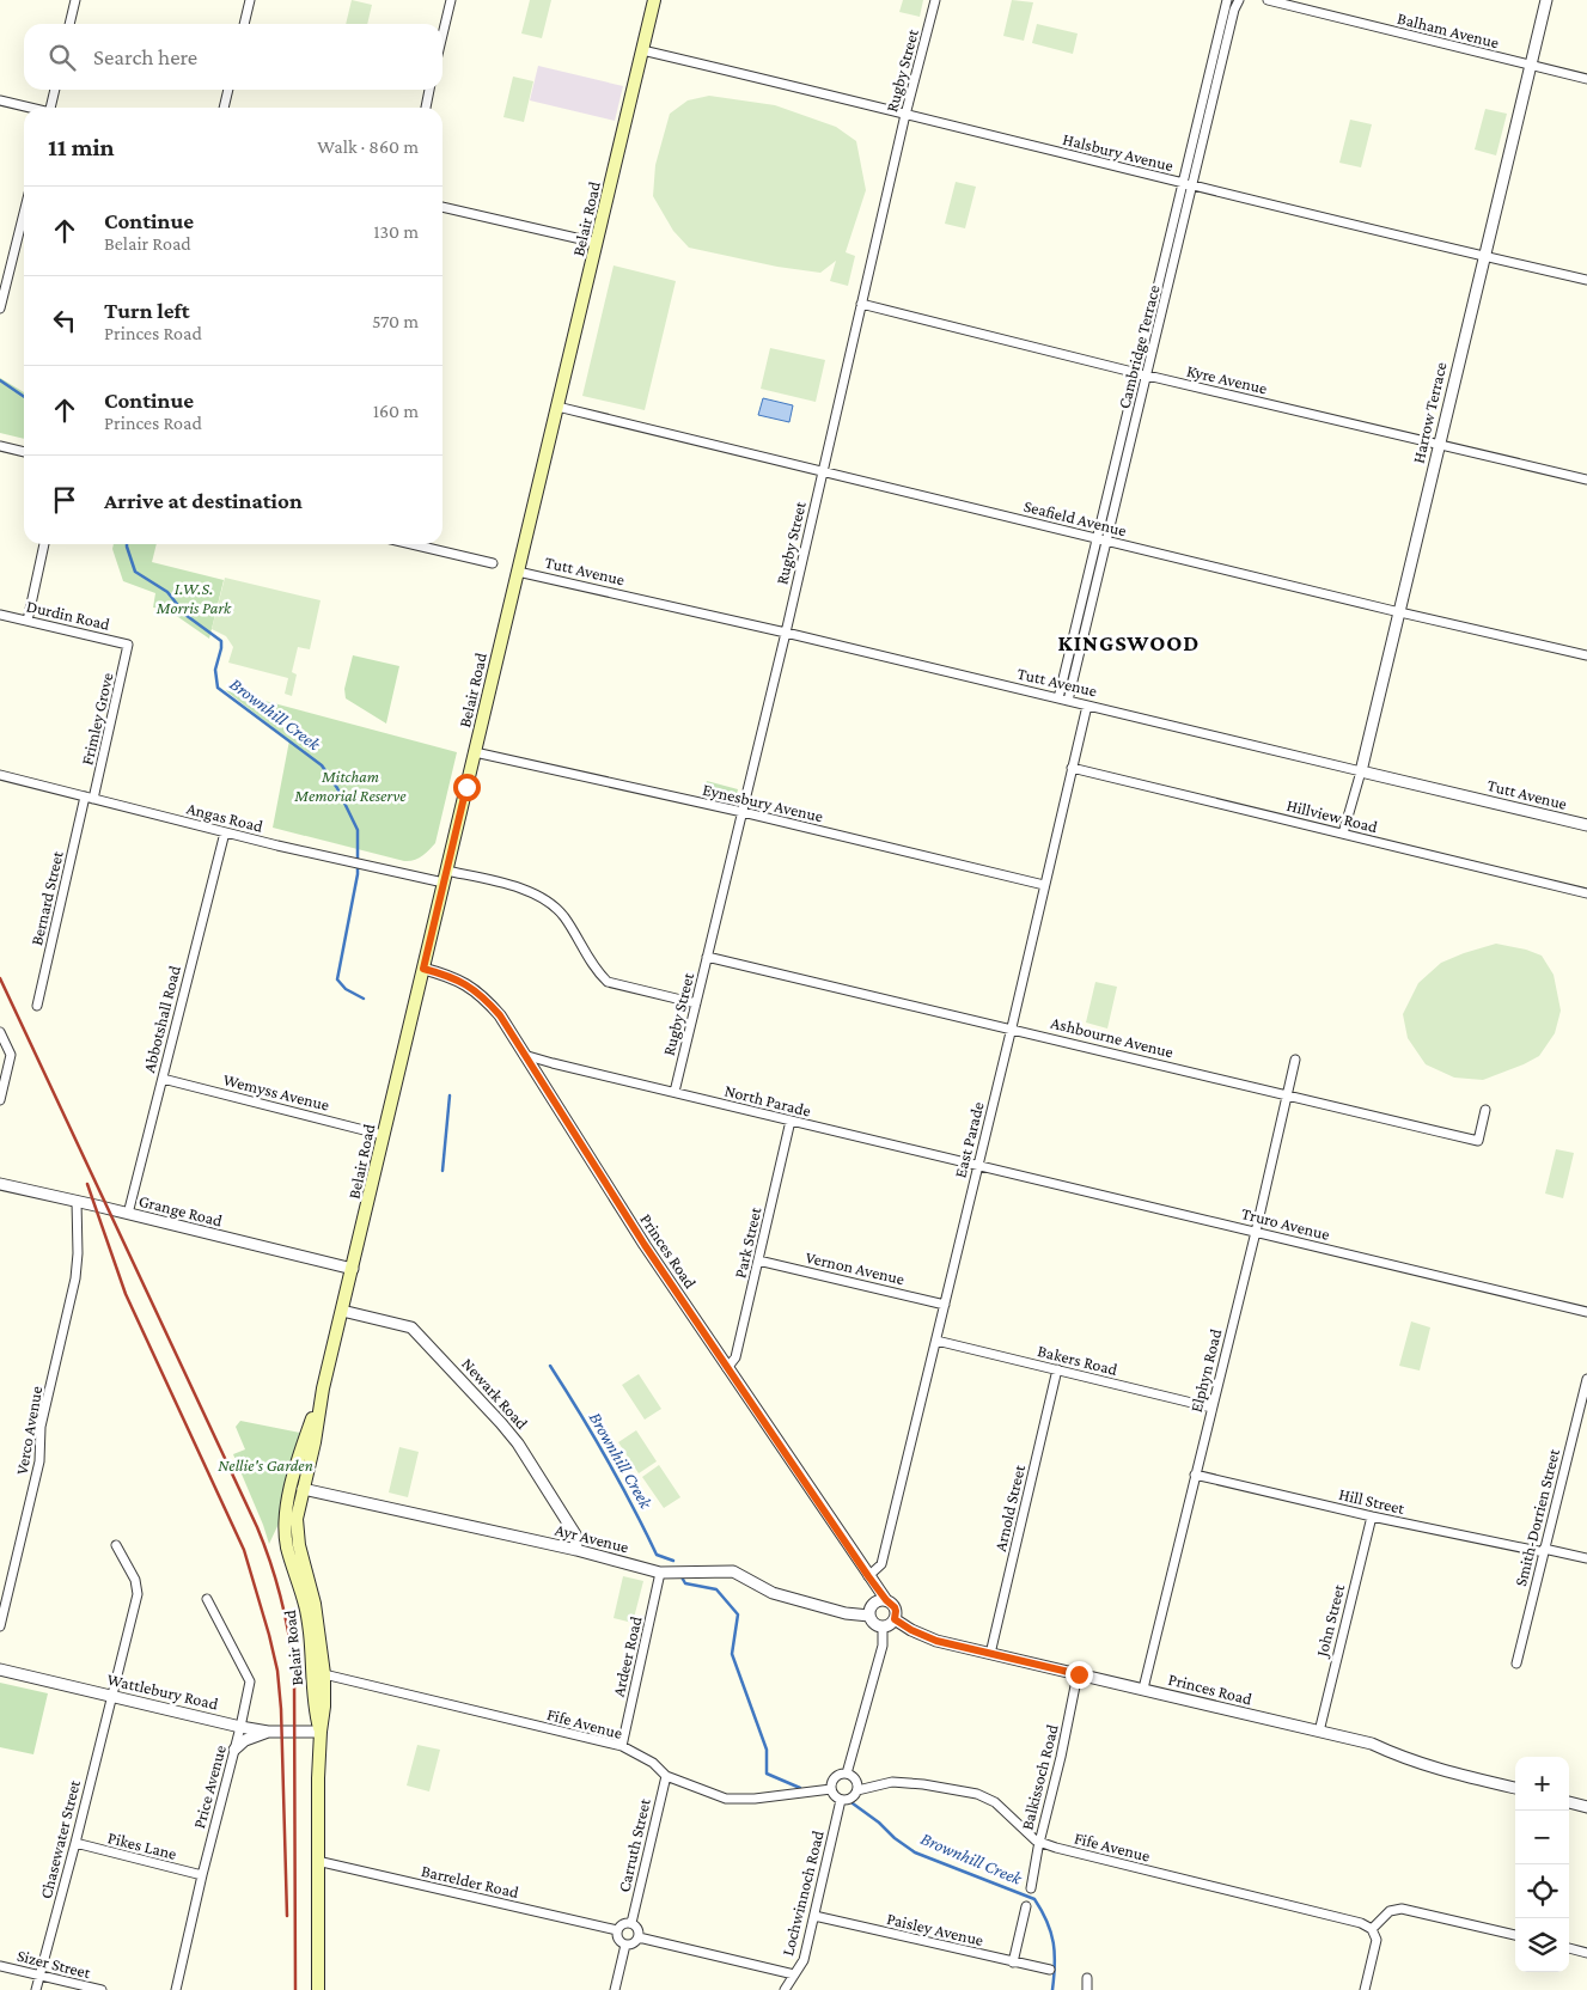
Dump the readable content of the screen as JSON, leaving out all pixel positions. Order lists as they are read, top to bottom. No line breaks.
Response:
{"streets":{"main road":["Belair Road"],"street":["Balham Avenue","Rugby Street","Halsbury Avenue","Cambridge Terrace","Kyre Avenue","Harrow Terrace","Seafield Avenue","Tutt Avenue","Durdin Road","Frimley Grove","Eynesbury Avenue","Hillview Road","Angas Road","Bernard Street","Abbotshall Road","Ashbourne Avenue","Wemyss Avenue","North Parade","East Parade","Grange Road","Truro Avenue","Park Street","Princes Road","Vernon Avenue","Bakers Road","Elphyn Road","Newark Road","Verco Avenue","Hill Street","Arnold Street","Smith-Dorrien Street","Ayr Avenue","John Street","Ardeer Road","Wattlebury Road","Fife Avenue","Balkissoch Road","Price Avenue","Chasewater Street","Pikes Lane","Carruth Street","Barrelder Road","Lochwinnoch Road","Paisley Avenue","Sizer Street"]},"crossings":[["Balham Avenue","Harrow Terrace"],["Rugby Street","Halsbury Avenue"],["Rugby Street","Kyre Avenue"],["Rugby Street","Seafield Avenue"],["Rugby Street","Tutt Avenue"],["Rugby Street","Eynesbury Avenue"],["Rugby Street","Ashbourne Avenue"],["Rugby Street","North Parade"],["Halsbury Avenue","Belair Road"],["Halsbury Avenue","Cambridge Terrace"],["Halsbury Avenue","Harrow Terrace"],["Belair Road","Seafield Avenue"],["Belair Road","Tutt Avenue"],["Belair Road","Eynesbury Avenue"],["Belair Road","Angas Road"],["Belair Road","Wemyss Avenue"],["Belair Road","Grange Road"],["Belair Road","Princes Road"],["Belair Road","Newark Road"],["Belair Road","Ayr Avenue"],["Belair Road","Wattlebury Road"],["Belair Road","Fife Avenue"],["Belair Road","Barrelder Road"],["Cambridge Terrace","Kyre Avenue"],["Cambridge Terrace","Seafield Avenue"],["Cambridge Terrace","Tutt Avenue"],["Kyre Avenue","Harrow Terrace"],["Harrow Terrace","Seafield Avenue"],["Harrow Terrace","Tutt Avenue"],["Harrow Terrace","Hillview Road"],["Tutt Avenue","East Parade"],["Durdin Road","Frimley Grove"],["Frimley Grove","Angas Road"],["Frimley Grove","Bernard Street"],["Eynesbury Avenue","East Parade"],["Hillview Road","East Parade"],["Angas Road","Bernard Street"],["Angas Road","Abbotshall Road"],["Abbotshall Road","Wemyss Avenue"],["Abbotshall Road","Grange Road"],["Ashbourne Avenue","East Parade"],["Ashbourne Avenue","Elphyn Road"],["North Parade","East Parade"],["North Parade","Truro Avenue"],["North Parade","Park Street"],["North Parade","Princes Road"],["East Parade","Truro Avenue"],["East Parade","Princes Road"],["East Parade","Vernon Avenue"],["East Parade","Bakers Road"],["Grange Road","Verco Avenue"],["Truro Avenue","Elphyn Road"],["Park Street","Princes Road"],["Park Street","Vernon Avenue"],["Princes Road","Elphyn Road"],["Princes Road","Arnold Street"],["Princes Road","Ayr Avenue"],["Princes Road","John Street"],["Princes Road","Balkissoch Road"],["Bakers Road","Elphyn Road"],["Bakers Road","Arnold Street"],["Elphyn Road","Hill Street"],["Newark Road","Ayr Avenue"],["Hill Street","Smith-Dorrien Street"],["Hill Street","John Street"],["Ayr Avenue","Ardeer Road"],["Ardeer Road","Fife Avenue"],["Wattlebury Road","Price Avenue"],["Wattlebury Road","Chasewater Street"],["Fife Avenue","Balkissoch Road"],["Fife Avenue","Carruth Street"],["Fife Avenue","Lochwinnoch Road"],["Price Avenue","Pikes Lane"],["Chasewater Street","Pikes Lane"],["Chasewater Street","Sizer Street"],["Carruth Street","Barrelder Road"],["Lochwinnoch Road","Paisley Avenue"]],"districts":["KINGSWOOD"],"water":["Brownhill Creek"],"parks":["I.W.S. Morris Park","Mitcham Memorial Reserve","Nellie's Garden"],"page":{"search":"Search here","heading":["11 min","Walk · 860 m"],"list":[["Continue","Belair Road","130 m"],["Turn left","Princes Road","570 m"],["Continue","Princes Road","160 m"],"Arrive at destination"],"map_buttons":["+","−"]}}
